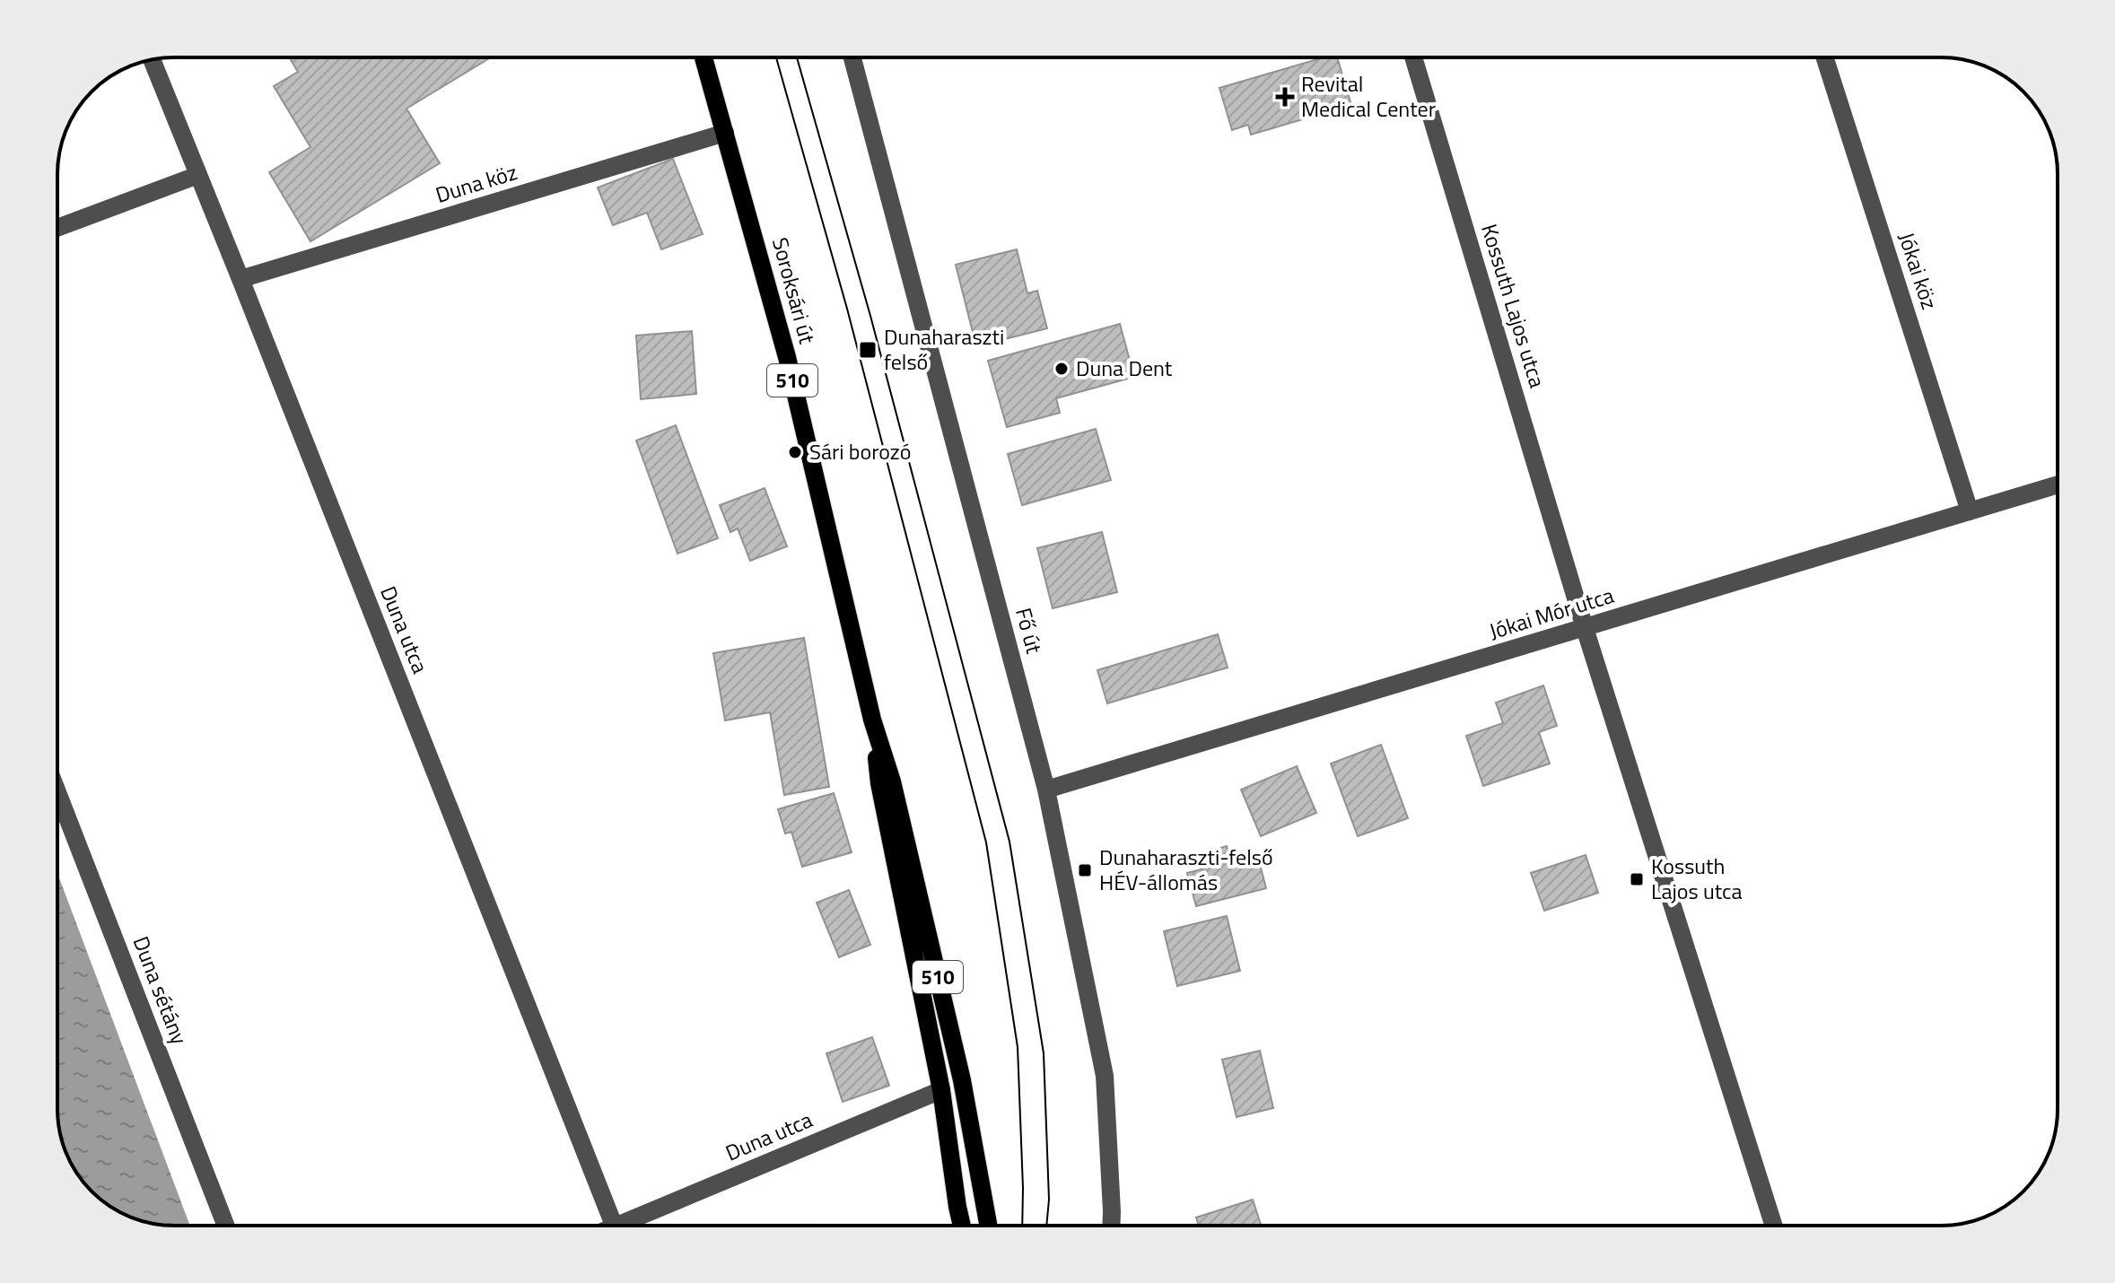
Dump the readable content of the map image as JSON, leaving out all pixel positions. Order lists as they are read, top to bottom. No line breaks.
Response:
{"streets":{"main road":["Soroksári út","510"],"street":["Duna köz","Jókai köz","Kossuth Lajos utca","Jókai Mór utca","Duna utca","Fő út","Duna sétány"]},"crossings":[["Duna köz","Soroksári út"],["Duna köz","Duna utca"],["Jókai köz","Jókai Mór utca"],["Soroksári út","510"],["Kossuth Lajos utca","Jókai Mór utca"],["510","Duna utca"],["Jókai Mór utca","Fő út"]],"places":{"health":["Revital Medical Center"],"transit":["Dunaharaszti felső","Dunaharaszti-felső HÉV-állomás","Kossuth Lajos utca"],"other":["Duna Dent","Sári borozó"]}}
